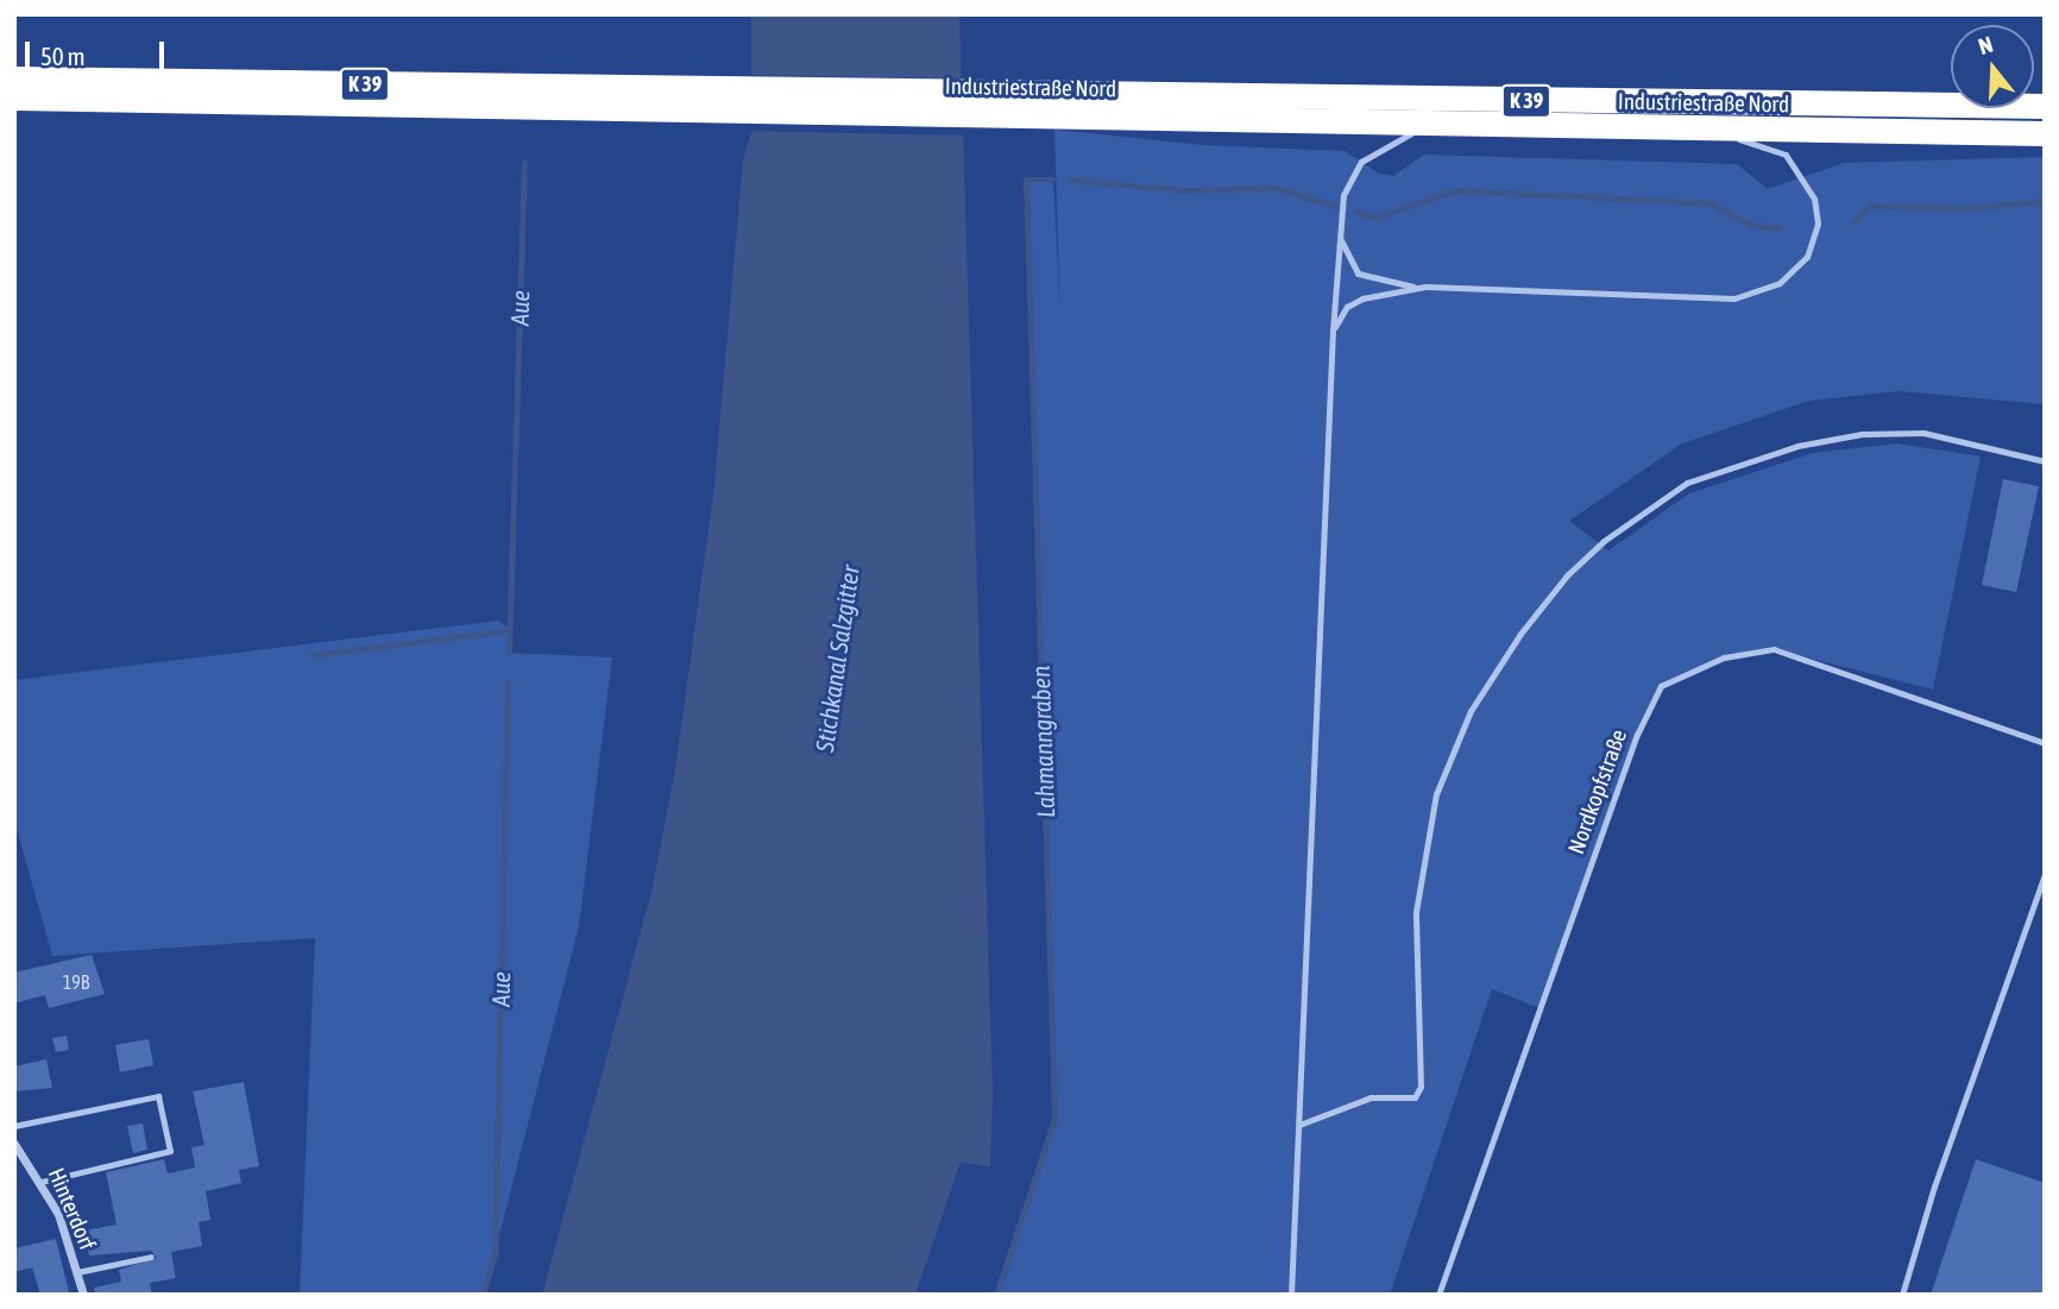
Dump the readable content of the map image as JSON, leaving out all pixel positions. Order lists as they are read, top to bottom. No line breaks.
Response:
{"streets":{"highway":["K 39","Industriestraße Nord"],"street":["Hinterdorf"],"lane":["Nordkopfstraße"]},"water":["Aue","Stichkanal Salzgitter","Lahmanngraben"],"house_numbers":["19B"],"scale_bar":"50 m","north":"top"}
